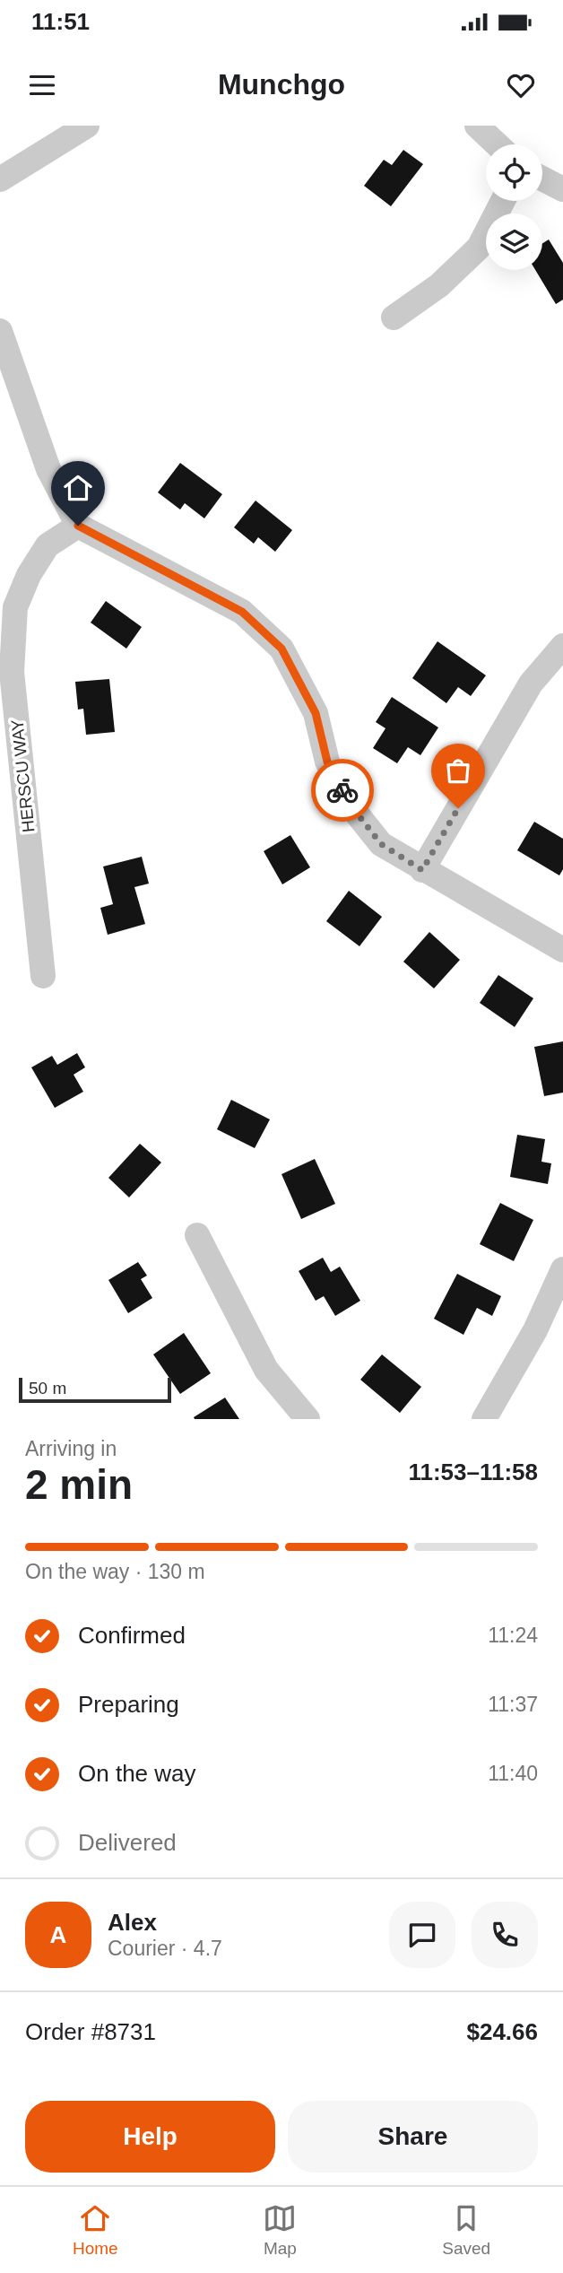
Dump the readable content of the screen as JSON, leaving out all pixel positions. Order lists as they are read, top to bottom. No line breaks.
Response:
{"streets":{"street":["HERSCU WAY"]},"scale_bar":"50 m","page":{"status":"11:51","header":"Munchgo","scale":"50 m","heading":["2 min","Arriving in","11:53–11:58"],"panel":["Alex","Courier · 4.7","Order #8731","$24.66"],"bar":"On the way · 130 m","list":[["Confirmed","11:24"],["Preparing","11:37"],["On the way","11:40"],"Delivered"],"round":"A","buttons":["Help","Share"],"tabs":["Home","Map","Saved"]}}
